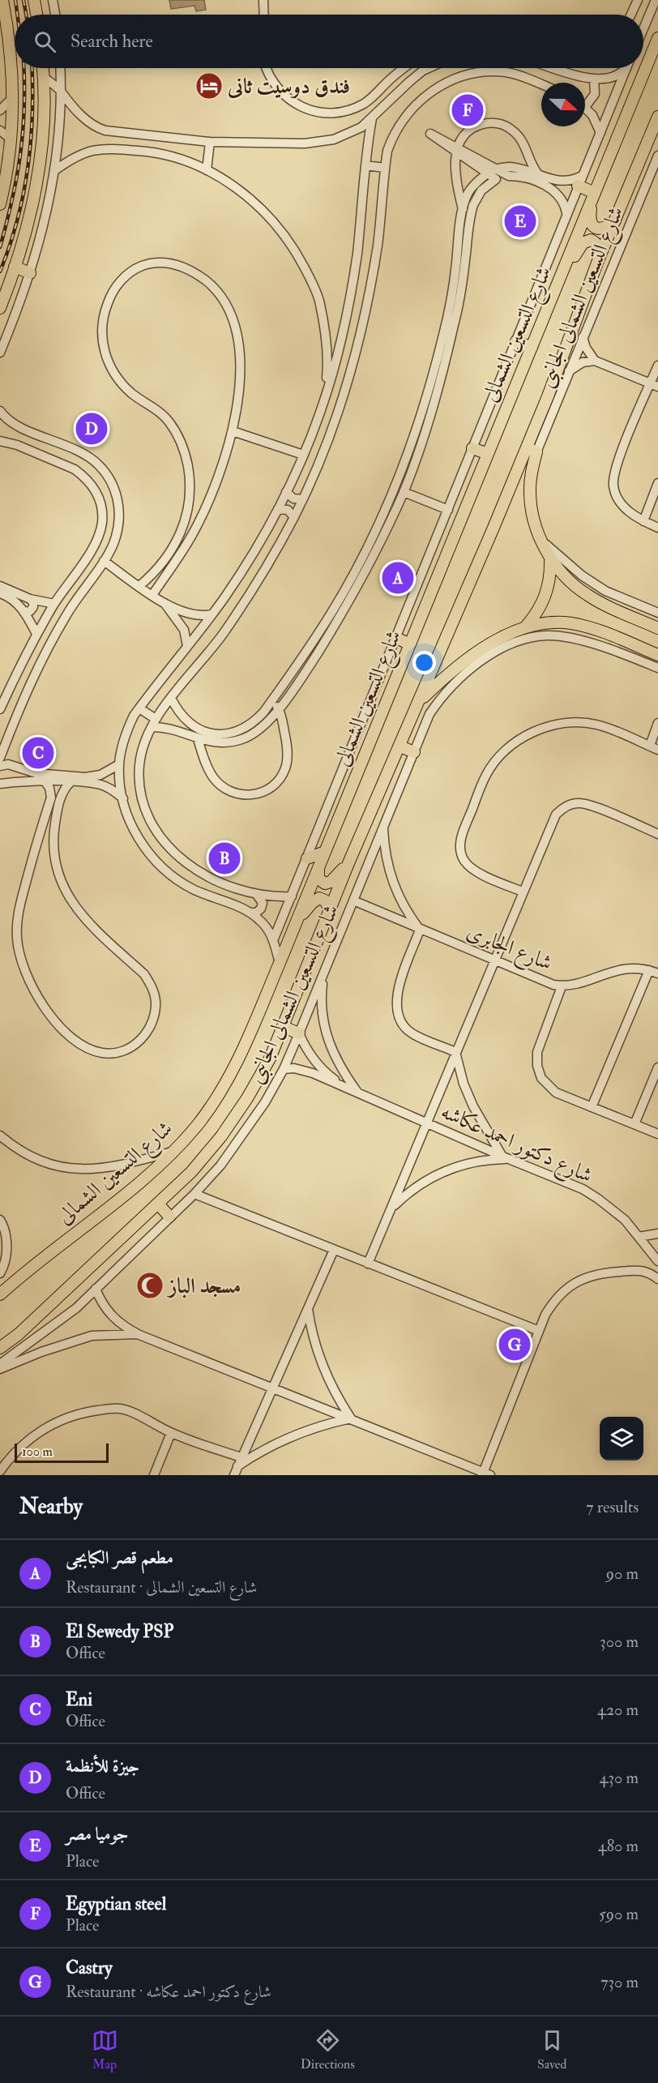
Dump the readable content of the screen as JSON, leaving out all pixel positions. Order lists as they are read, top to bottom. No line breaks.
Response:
{"streets":{"main road":["شارع التسعين الشمالى"],"street":["شارع التسعين الشمالى الجانبى","شارع الجابرى","شارع دكتور احمد عكاشه"]},"crossings":[["شارع التسعين الشمالى الجانبى","شارع الجابرى"],["شارع التسعين الشمالى الجانبى","شارع دكتور احمد عكاشه"]],"places":{"hotel":["فندق دوسيت ثانى"],"mosque":["مسجد الباز"]},"scale_bar":"100 m","north":"right","page":{"search":"Search here","pins":["F","E","D","A","C","B","G"],"scale":"100 m","heading":["Nearby","7 results"],"list":[{"mark":"A","name":"مطعم قصر الكبابجى","note":"Restaurant · شارع التسعين الشمالى","value":"90 m"},{"mark":"B","name":"El Sewedy PSP","note":"Office","value":"300 m"},{"mark":"C","name":"Eni","note":"Office","value":"420 m"},{"mark":"D","name":"جيزة للأنظمة","note":"Office","value":"430 m"},{"mark":"E","name":"جوميا مصر","note":"Place","value":"480 m"},{"mark":"F","name":"Egyptian steel","note":"Place","value":"590 m"},{"mark":"G","name":"Castry","note":"Restaurant · شارع دكتور احمد عكاشه","value":"730 m"}],"nav":["Map","Directions","Saved"]}}
